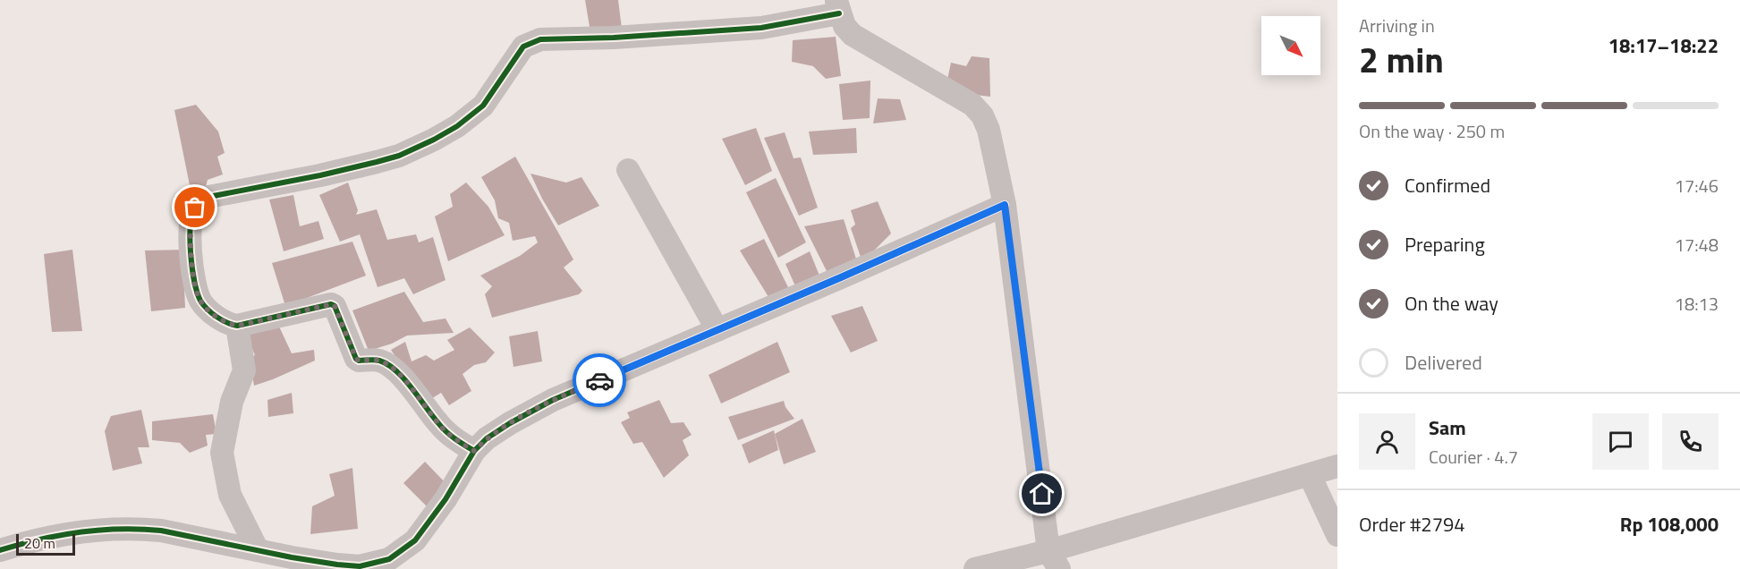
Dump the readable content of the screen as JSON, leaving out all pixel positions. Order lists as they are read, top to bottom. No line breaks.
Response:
{"scale_bar":"20 m","north":"bottom right","page":{"heading":["2 min","Arriving in","18:17–18:22"],"panel":["Sam","Courier · 4.7","Order #2794","Rp 108,000"],"bar":"On the way · 250 m","list":[["Confirmed","17:46"],["Preparing","17:48"],["On the way","18:13"],"Delivered"],"scale":"20 m"}}
